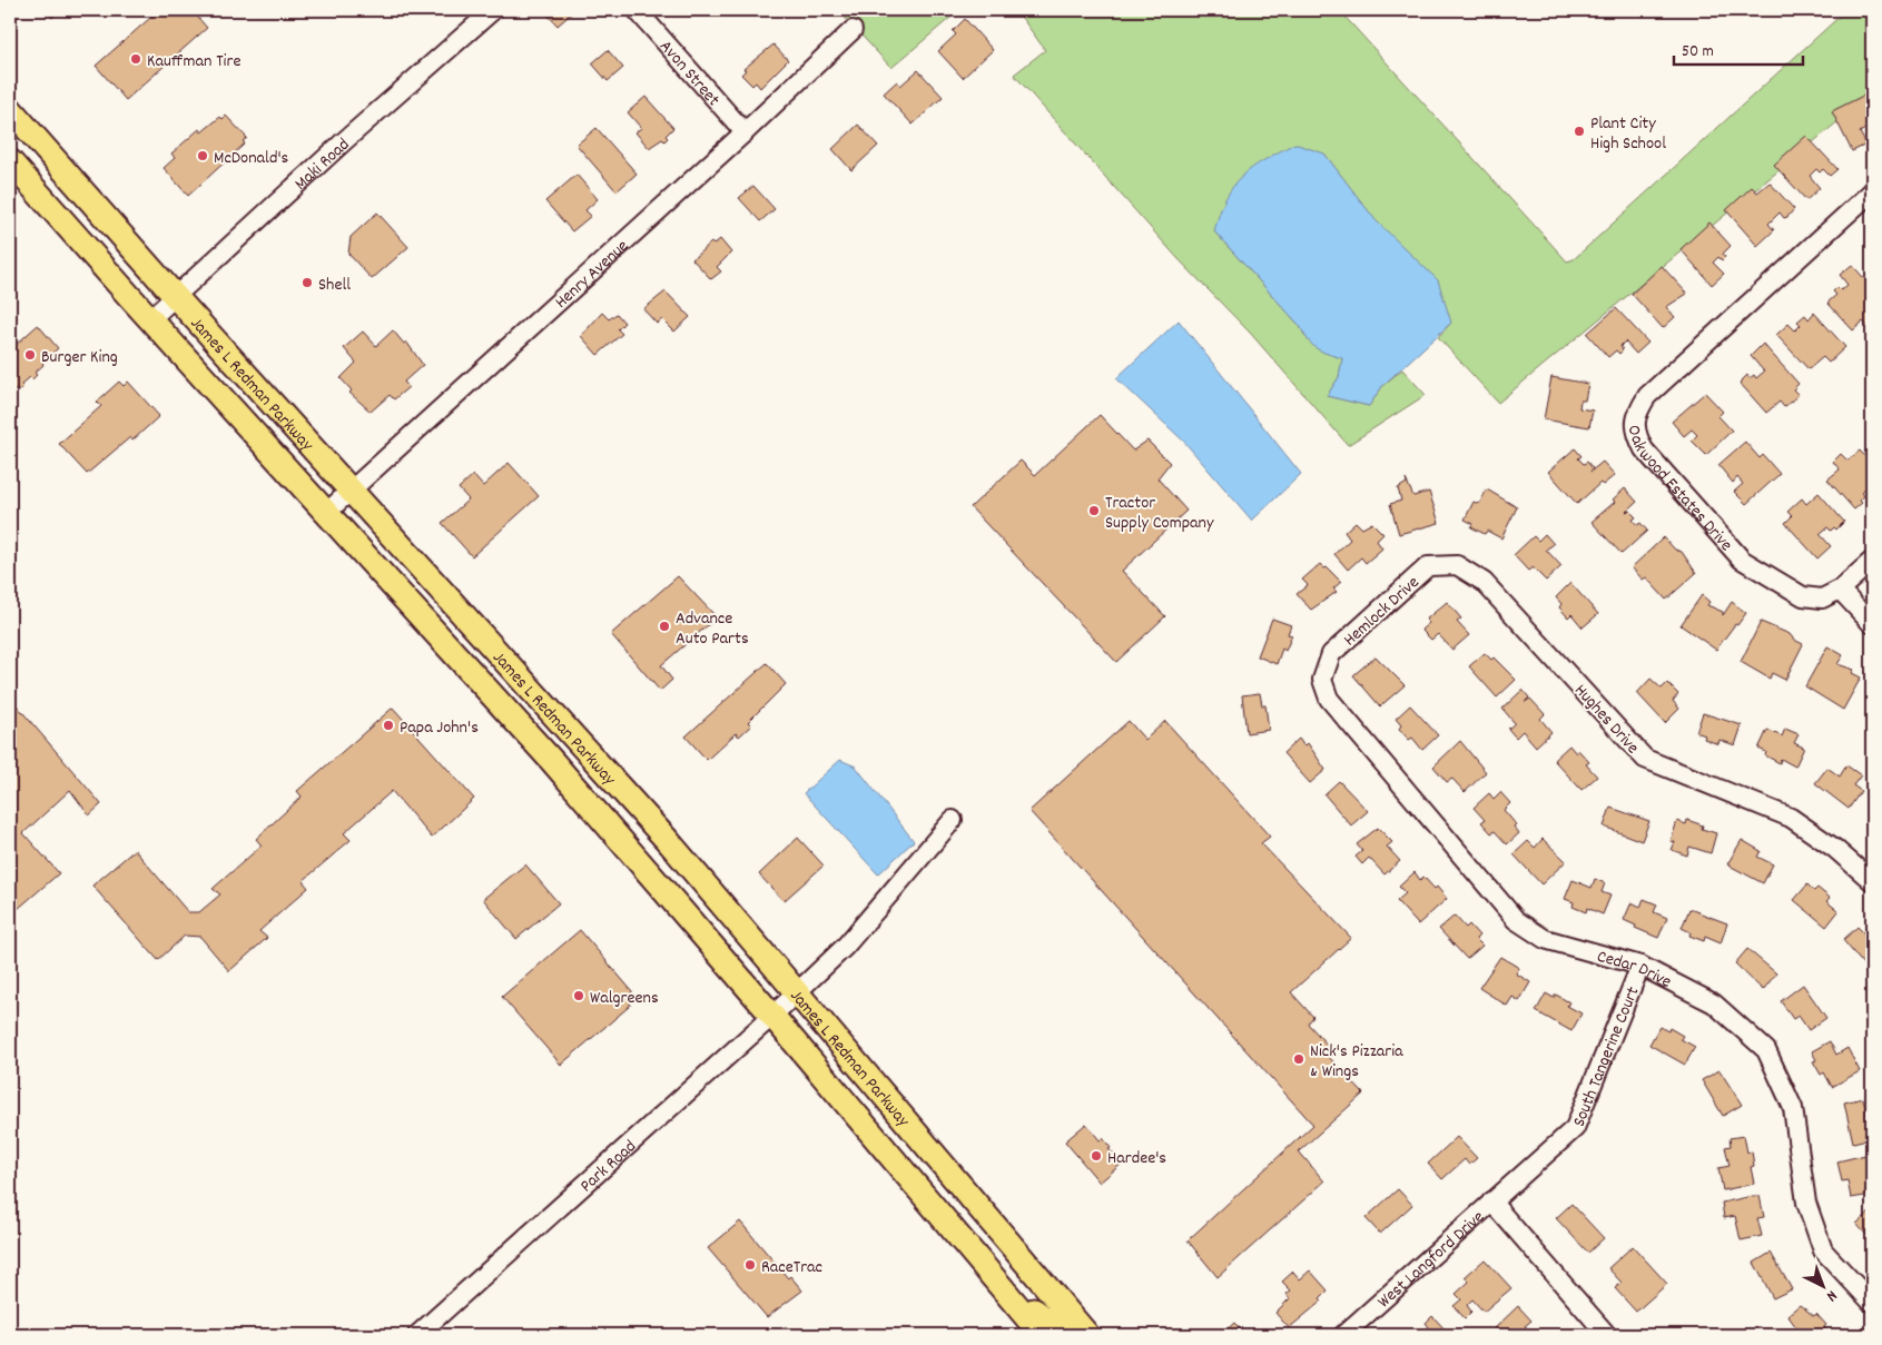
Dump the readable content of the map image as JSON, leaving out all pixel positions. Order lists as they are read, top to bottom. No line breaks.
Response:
{"streets":{"main road":["James L Redman Parkway"],"street":["Avon Street","Maki Road","Henry Avenue","Oakwood Estates Drive","Hemlock Drive","Hughes Drive","Cedar Drive","South Tangerine Court","Park Road","West Langford Drive"]},"crossings":[["Avon Street","Henry Avenue"],["Maki Road","James L Redman Parkway"],["Henry Avenue","James L Redman Parkway"],["James L Redman Parkway","Park Road"],["Hemlock Drive","Hughes Drive"],["Hemlock Drive","Cedar Drive"],["Cedar Drive","South Tangerine Court"],["South Tangerine Court","West Langford Drive"]],"places":["Kauffman Tire","Plant City High School","McDonald's","Shell","Burger King","Tractor Supply Company","Advance Auto Parts","Papa John's","Walgreens","Nick's Pizzaria & Wings","Hardee's","RaceTrac"],"scale_bar":"50 m","north":"bottom right"}
